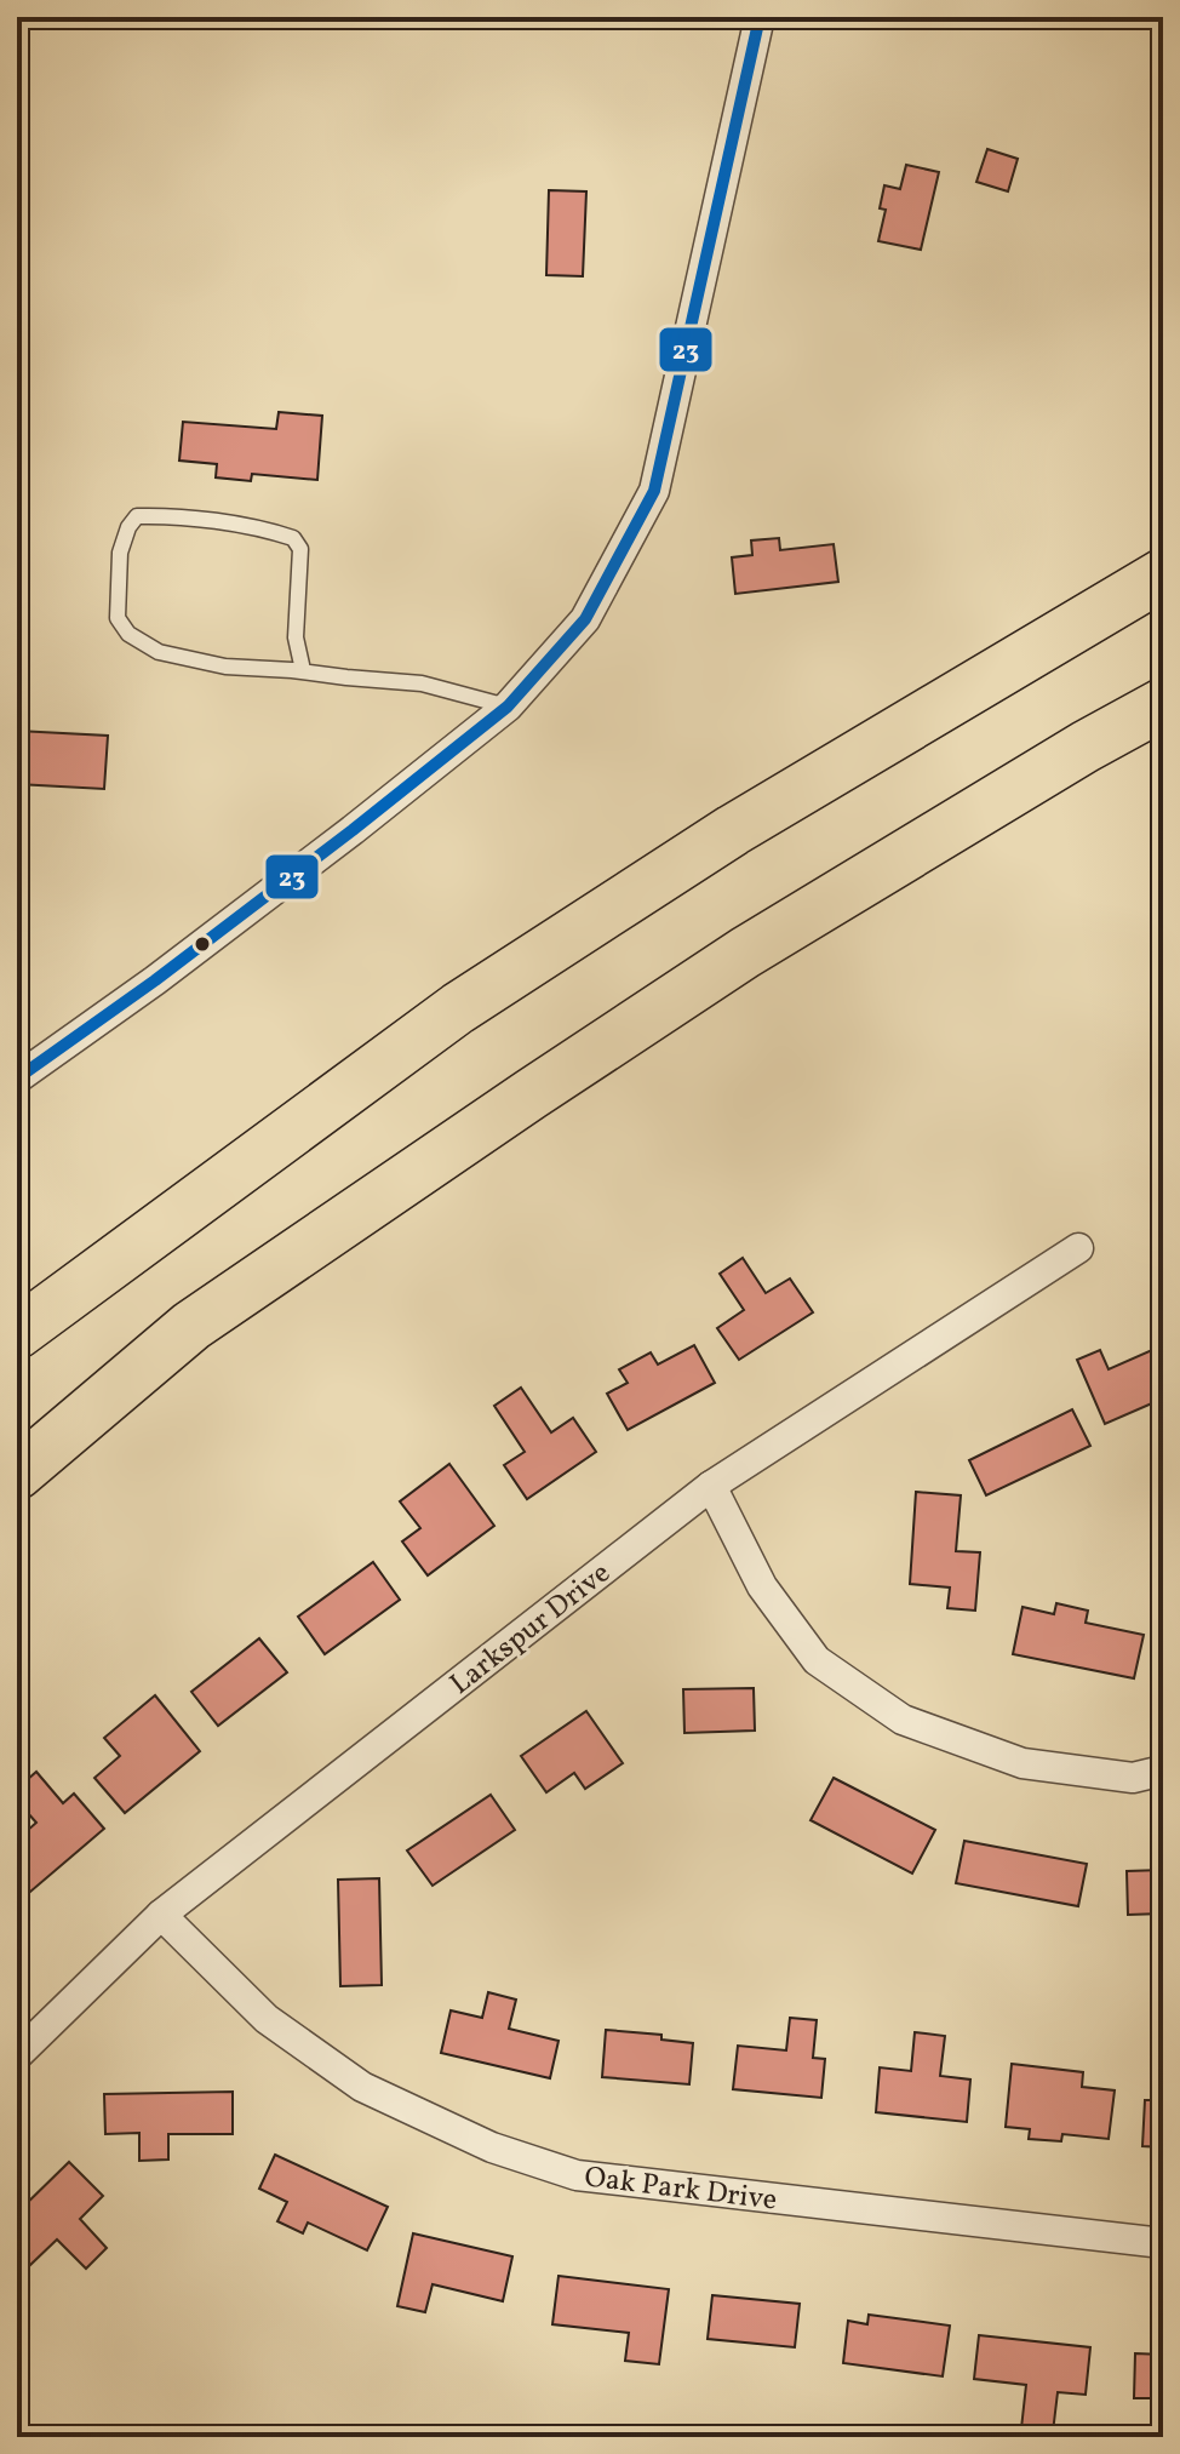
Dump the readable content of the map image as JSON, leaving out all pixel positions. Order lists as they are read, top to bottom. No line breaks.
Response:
{"streets":{"street":["Larkspur Drive","Oak Park Drive"]},"crossings":[["Larkspur Drive","Oak Park Drive"]],"lines":["transit line 23"]}
